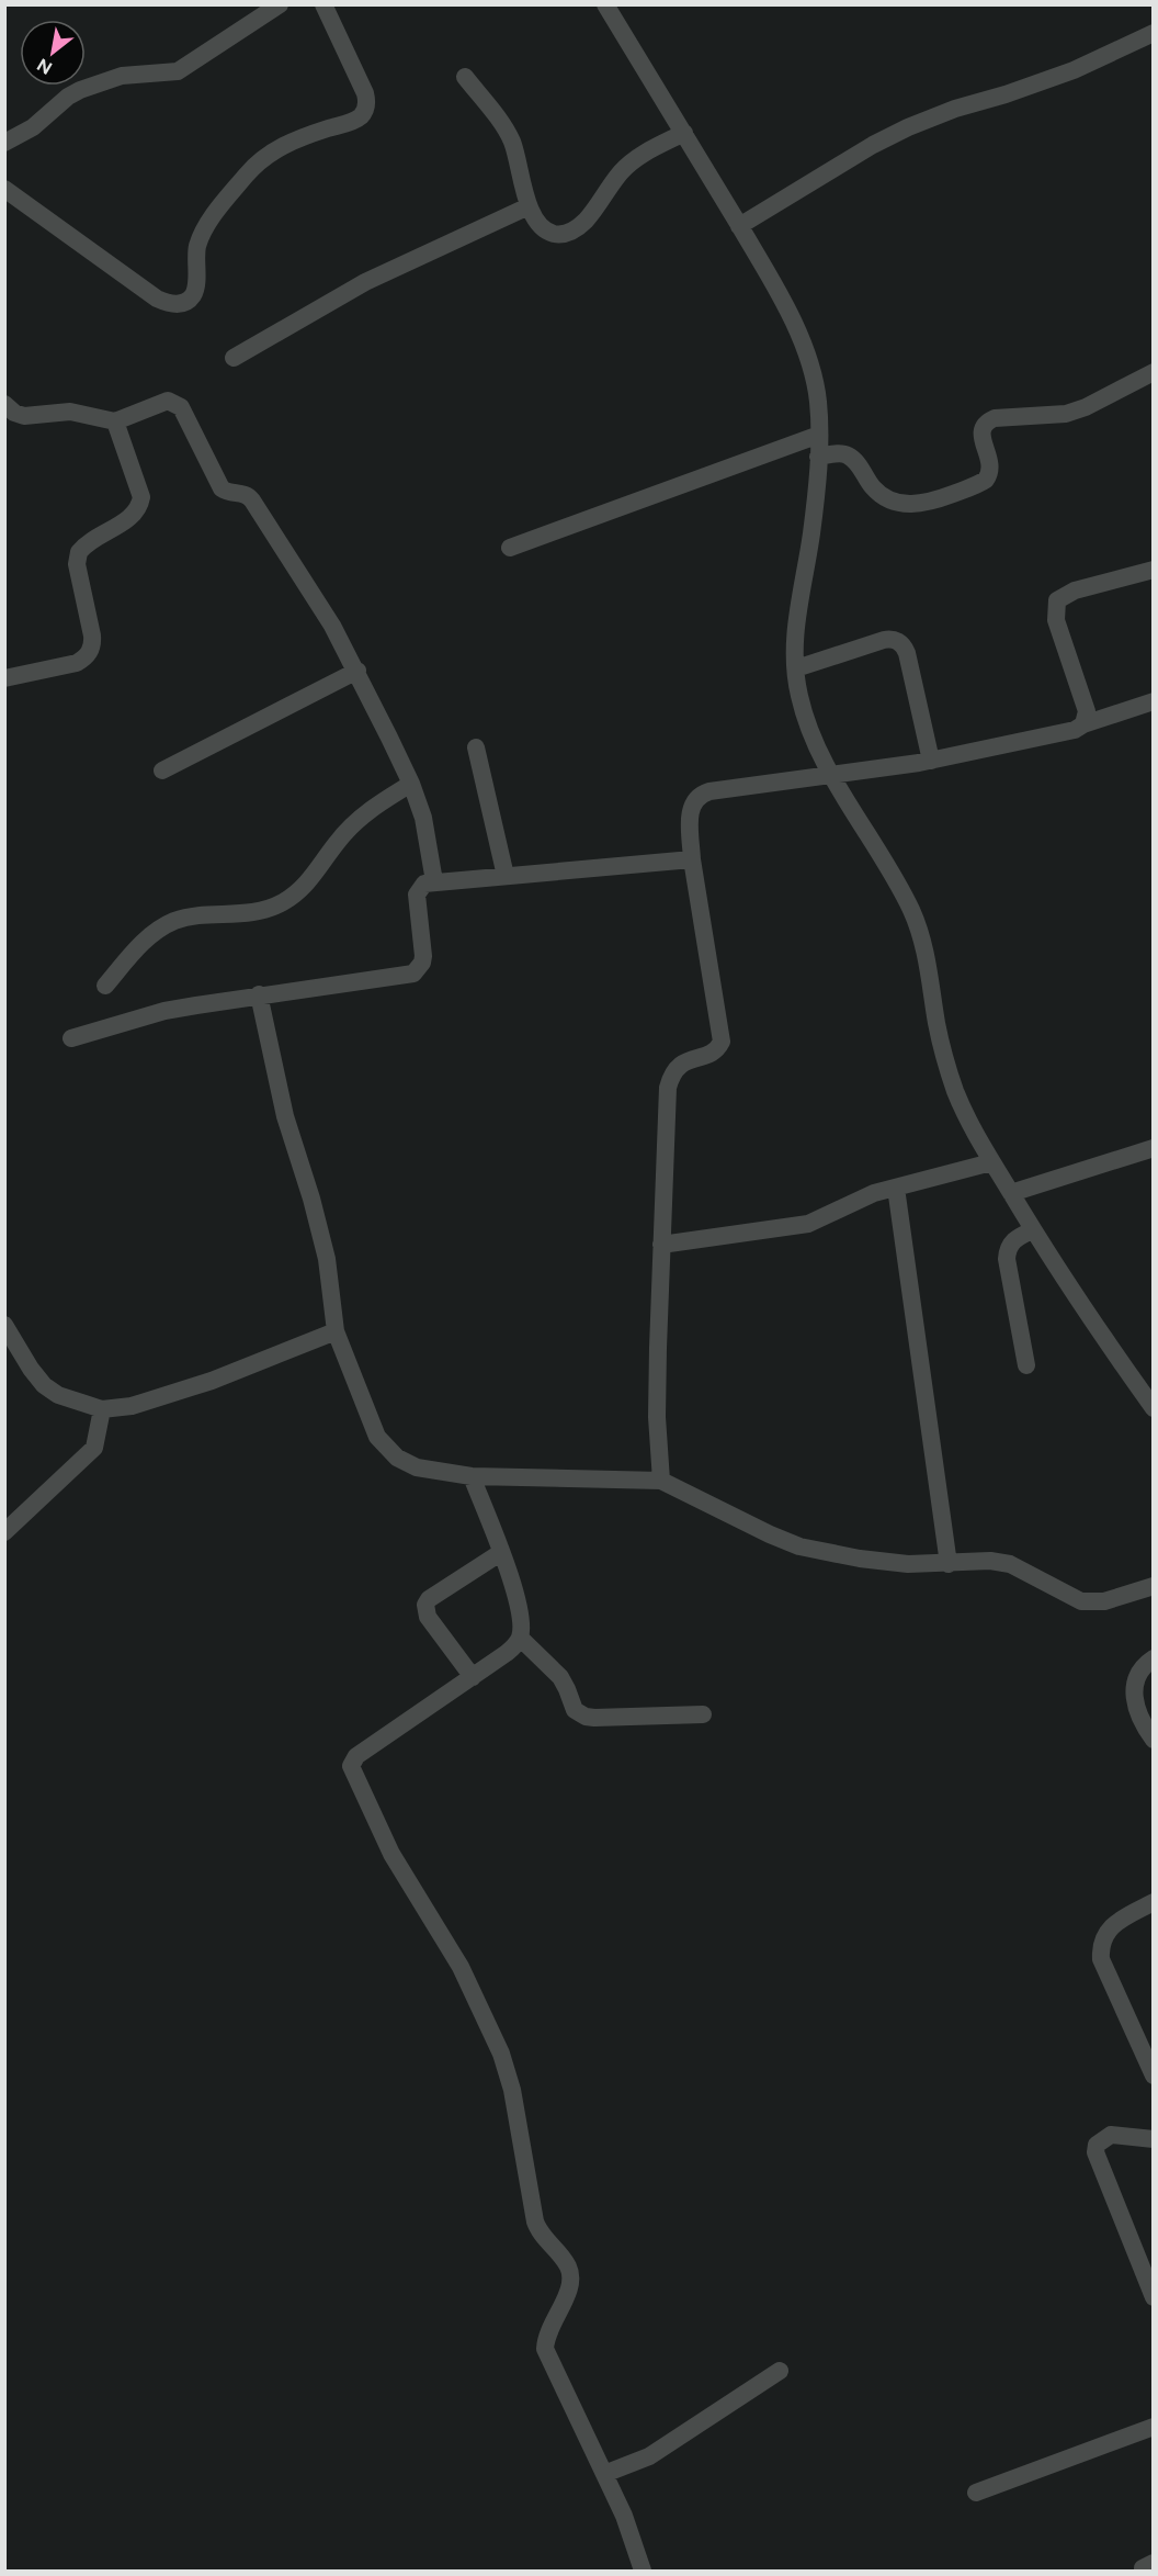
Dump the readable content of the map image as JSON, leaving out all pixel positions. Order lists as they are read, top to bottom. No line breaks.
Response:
{"north":"bottom left"}
